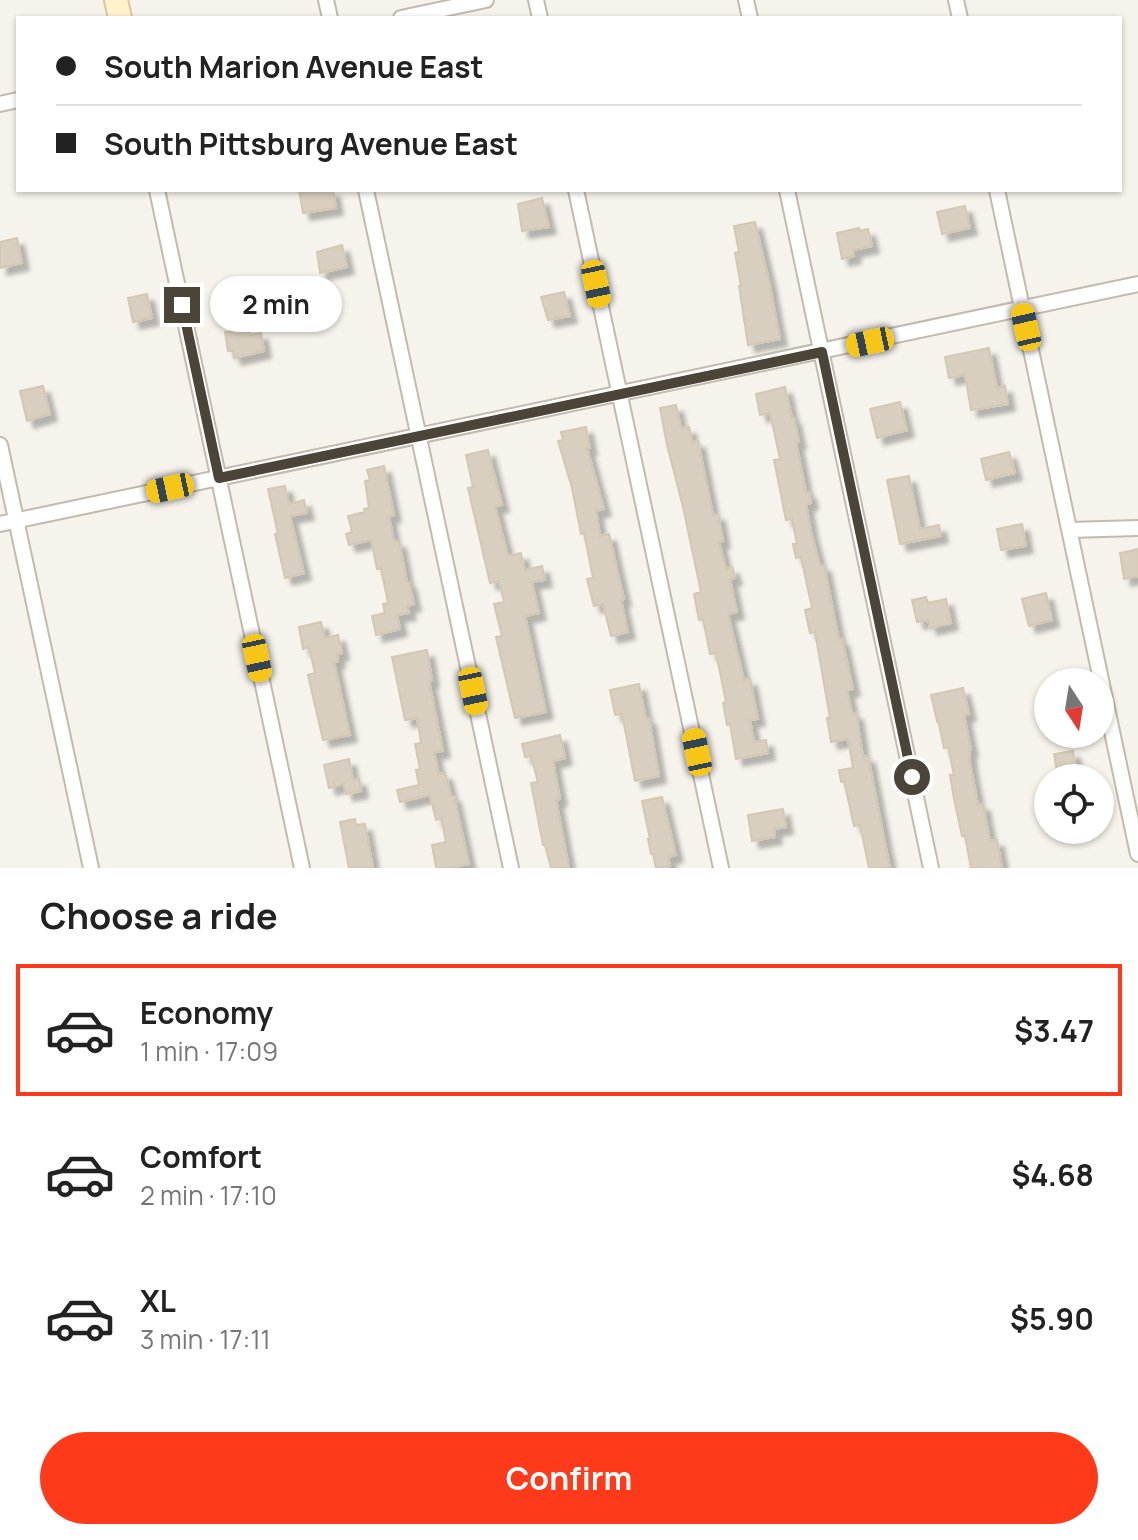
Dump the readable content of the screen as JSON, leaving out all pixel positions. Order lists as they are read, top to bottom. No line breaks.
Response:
{"north":"bottom","page":{"banner":["South Marion Avenue East","South Pittsburg Avenue East"],"bubble":"2 min","heading":"Choose a ride","list":[{"name":"Economy","note":"1 min · 17:09","value":"$3.47"},{"name":"Comfort","note":"2 min · 17:10","value":"$4.68"},{"name":"XL","note":"3 min · 17:11","value":"$5.90"}],"buttons":"Confirm"}}
